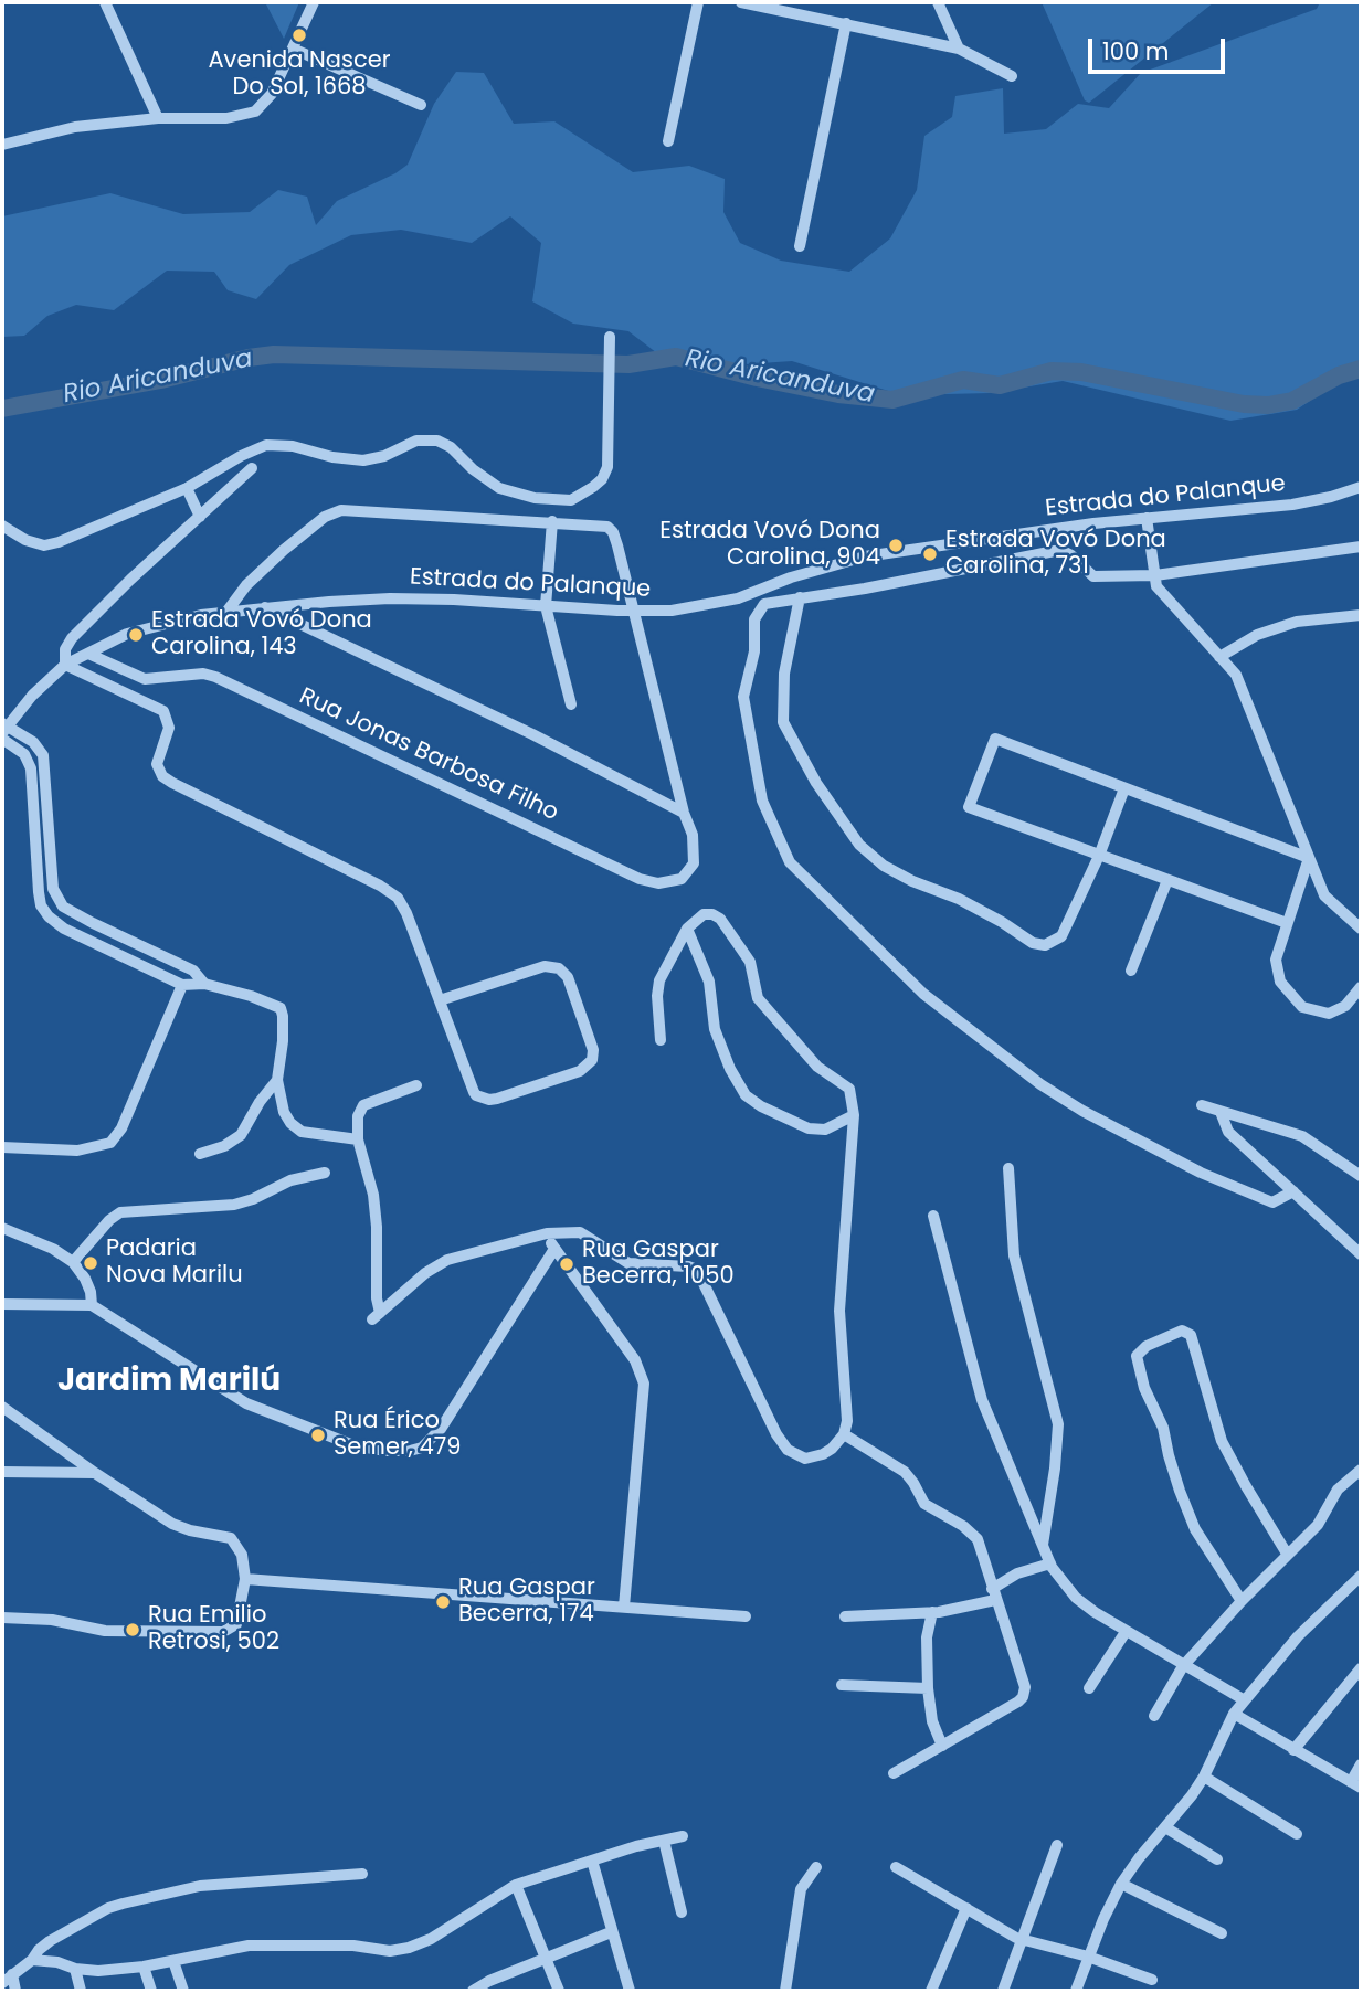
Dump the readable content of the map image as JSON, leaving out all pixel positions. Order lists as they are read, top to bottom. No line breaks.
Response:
{"streets":{"street":["Estrada do Palanque","Rua Jonas Barbosa Filho"]},"crossings":[["Estrada do Palanque","Rua Jonas Barbosa Filho"]],"districts":["Jardim Marilú"],"water":["Rio Aricanduva"],"places":["Avenida Nascer Do Sol, 1668","Estrada Vovó Dona Carolina, 904","Estrada Vovó Dona Carolina, 731","Estrada Vovó Dona Carolina, 143","Padaria Nova Marilu","Rua Gaspar Becerra, 1050","Rua Érico Semer, 479","Rua Gaspar Becerra, 174","Rua Emilio Retrosi, 502"],"scale_bar":"100 m"}
